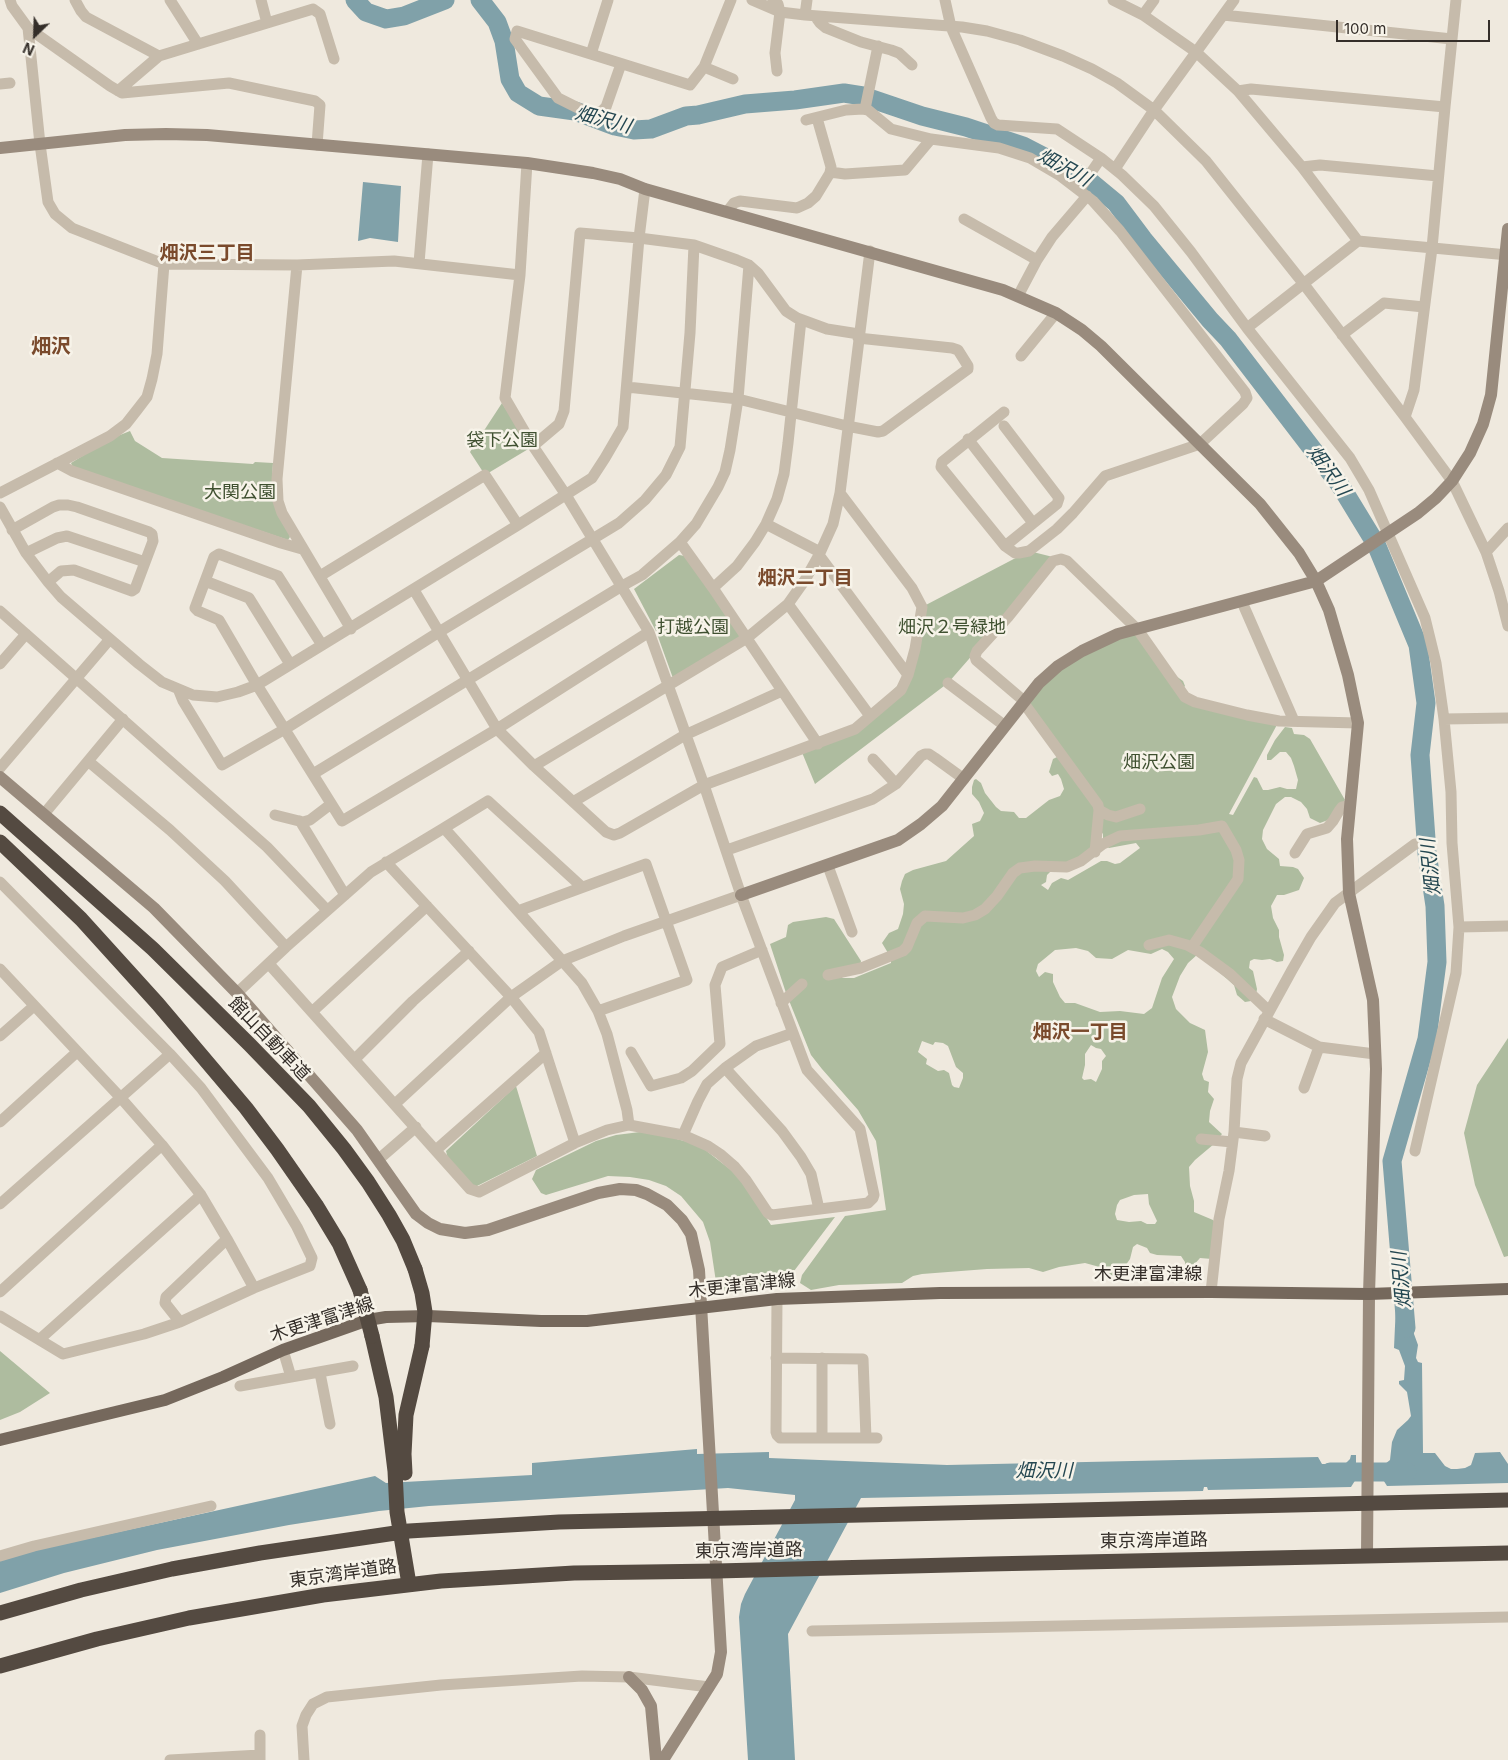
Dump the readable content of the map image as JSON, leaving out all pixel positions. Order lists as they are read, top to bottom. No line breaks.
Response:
{"streets":{"highway":["館山自動車道","東京湾岸道路"],"main road":["木更津富津線"]},"districts":["畑沢三丁目","畑沢","畑沢二丁目","畑沢一丁目"],"water":["畑沢川"],"parks":["袋下公園","大関公園","打越公園","畑沢２号緑地","畑沢公園"],"scale_bar":"100 m","north":"bottom left"}
